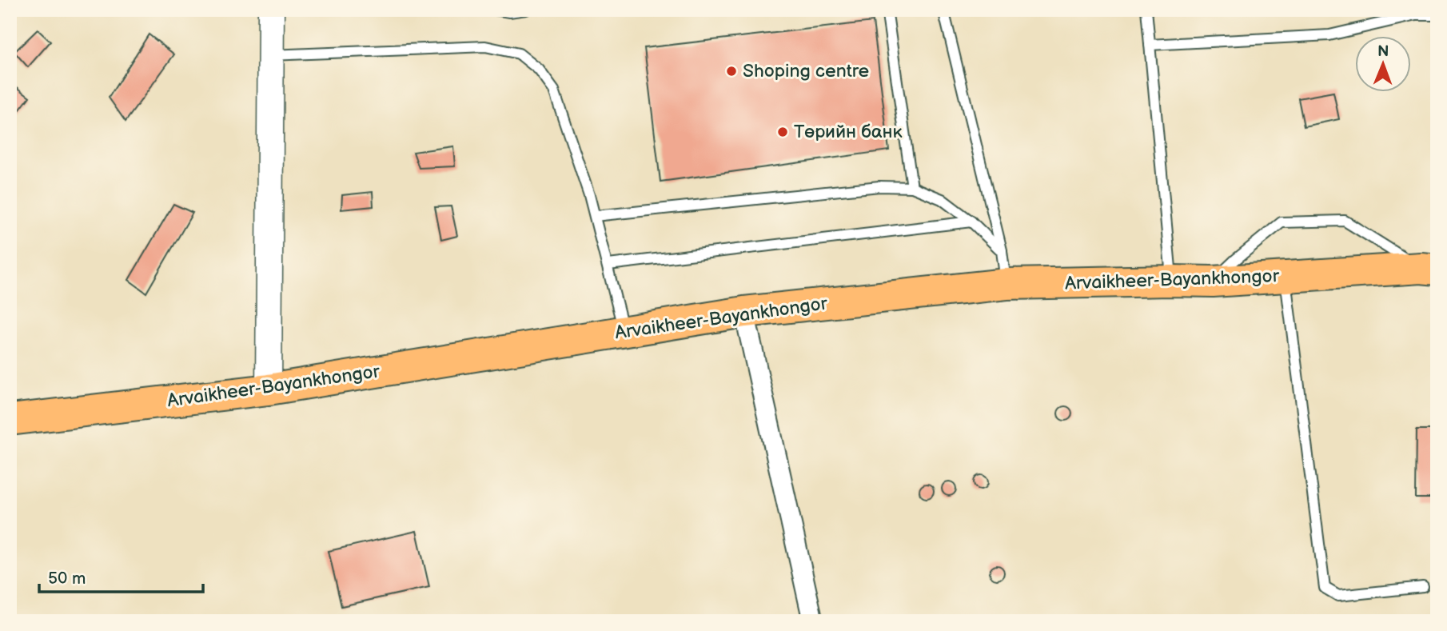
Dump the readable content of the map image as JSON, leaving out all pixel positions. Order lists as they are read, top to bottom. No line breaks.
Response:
{"streets":{"highway":["Arvaikheer-Bayankhongor"]},"places":["Shoping centre","Төрийн банк"],"scale_bar":"50 m","north":"top"}
